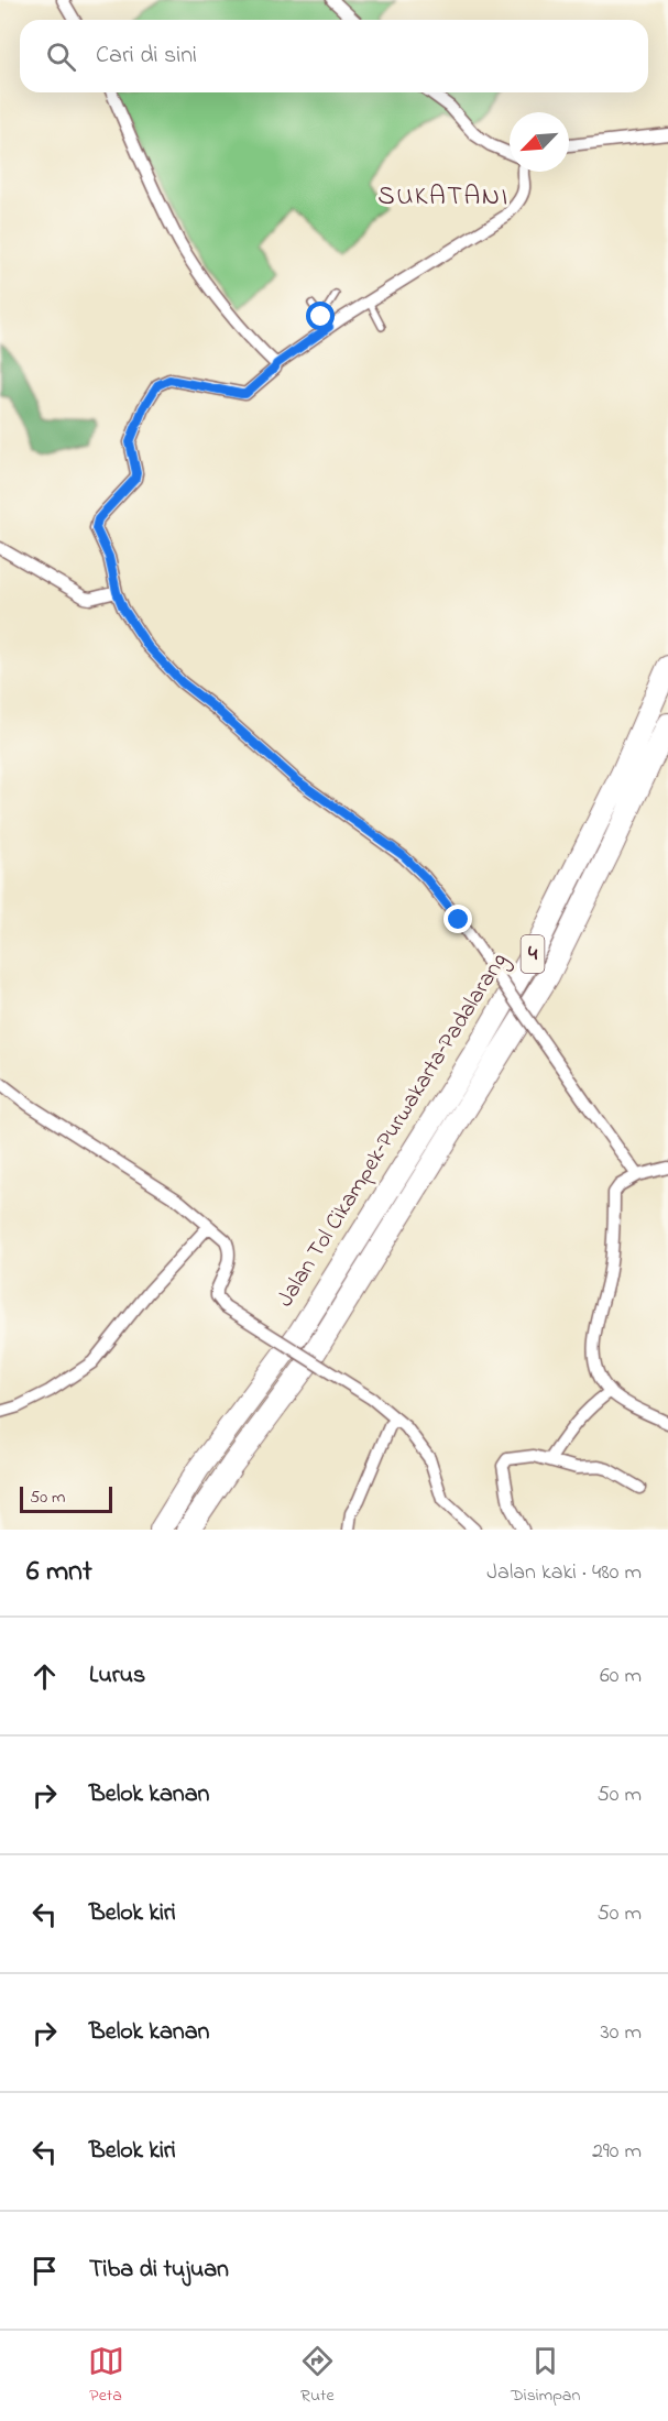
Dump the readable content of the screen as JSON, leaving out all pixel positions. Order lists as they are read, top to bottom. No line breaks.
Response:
{"streets":{"highway":["4","Jalan Tol Cikampek–Purwakarta–Padalarang"]},"districts":["SUKATANI"],"scale_bar":"50 m","north":"bottom left","page":{"search":"Cari di sini","scale":"50 m","heading":["6 mnt","Jalan kaki · 480 m"],"list":[["Lurus","60 m"],["Belok kanan","50 m"],["Belok kiri","50 m"],["Belok kanan","30 m"],["Belok kiri","290 m"],"Tiba di tujuan"],"nav":["Peta","Rute","Disimpan"]}}
